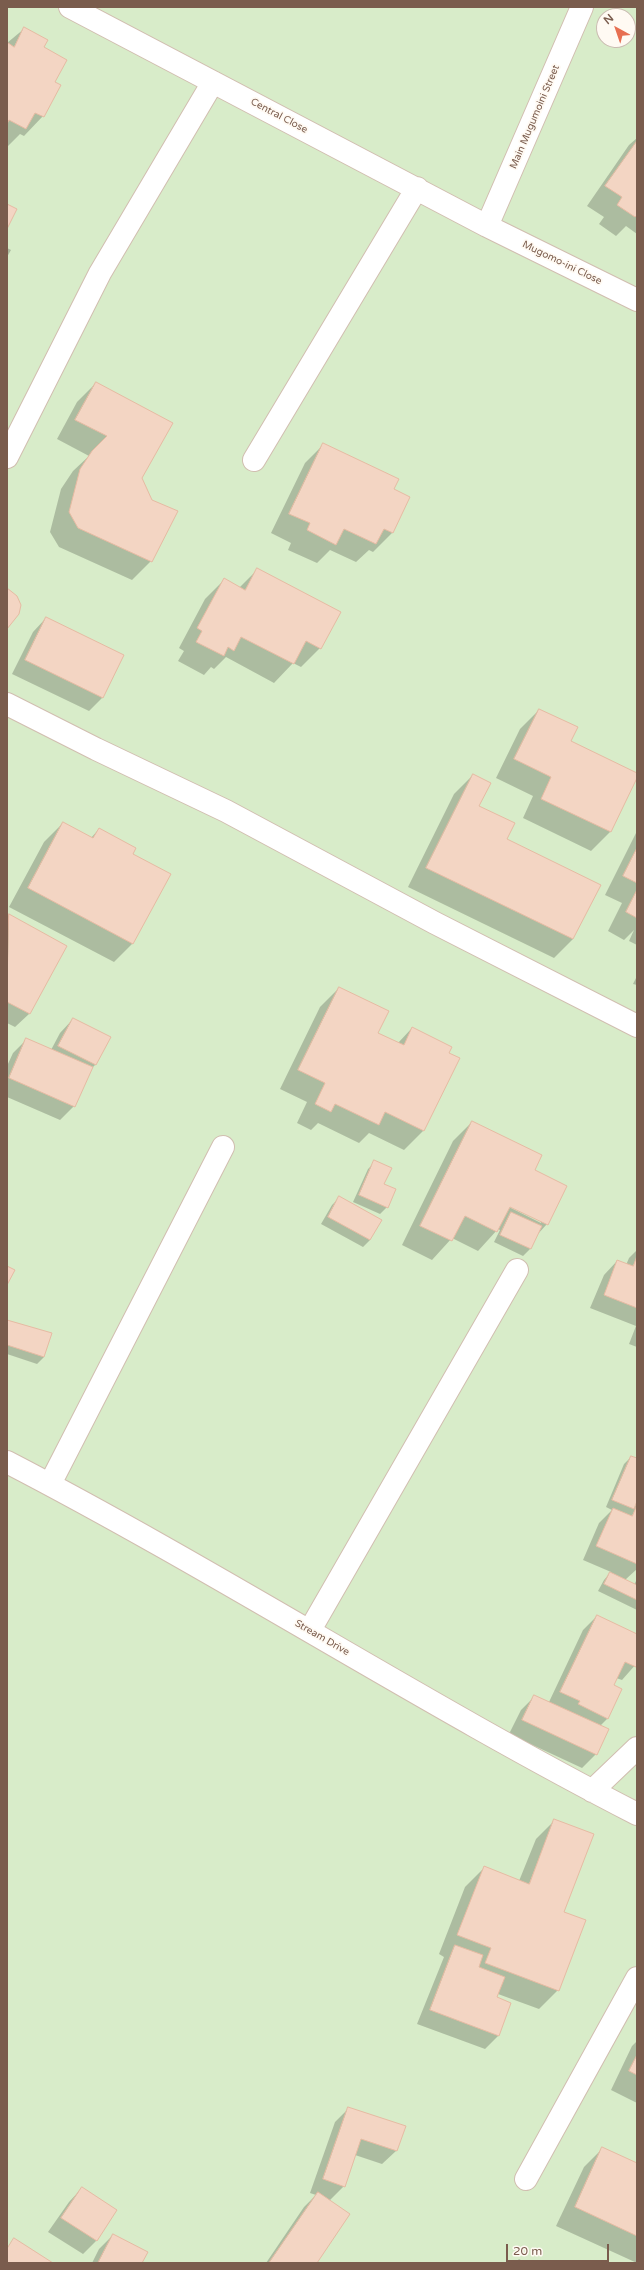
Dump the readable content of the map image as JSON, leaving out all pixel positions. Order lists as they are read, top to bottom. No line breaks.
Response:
{"streets":{"street":["Central Close","Main Mugumoini Street","Mugomo-ini Close","Stream Drive"]},"crossings":[["Central Close","Main Mugumoini Street"],["Central Close","Mugomo-ini Close"],["Main Mugumoini Street","Mugomo-ini Close"]],"scale_bar":"20 m","north":"top left"}
